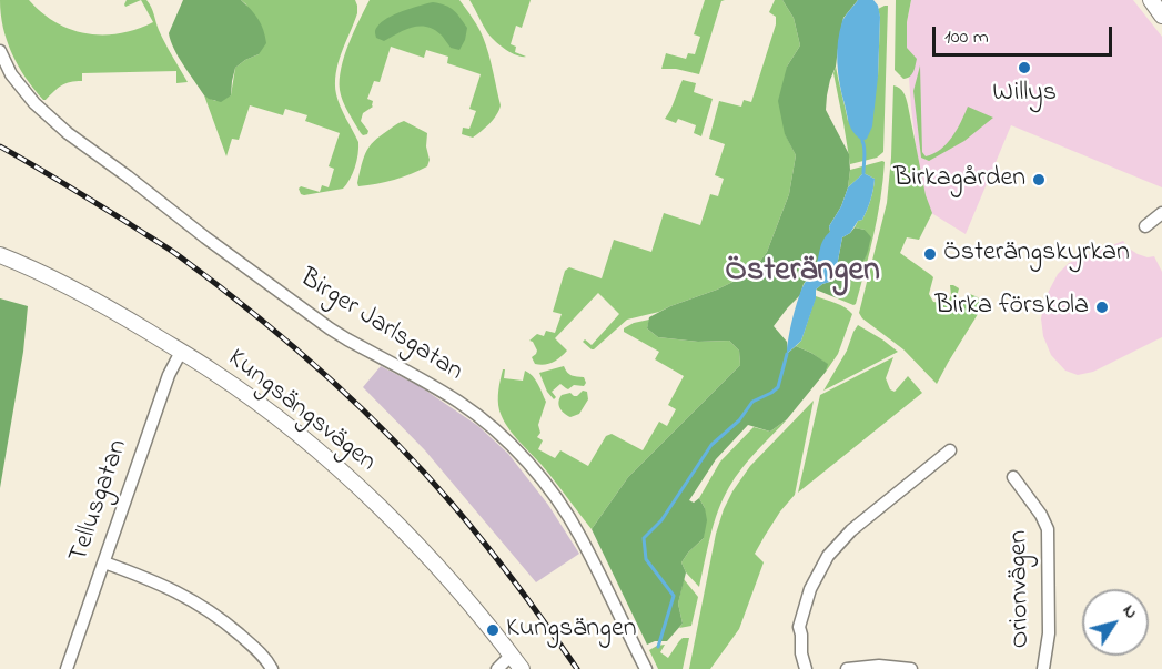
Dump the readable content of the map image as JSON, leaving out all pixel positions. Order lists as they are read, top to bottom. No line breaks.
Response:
{"streets":{"street":["Birger Jarlsgatan","Kungsängsvägen","Tellusgatan","Orionvägen"]},"crossings":[["Kungsängsvägen","Tellusgatan"]],"districts":["Österängen"],"places":["Willys","Birkagården","Österängskyrkan","Birka förskola","Kungsängen"],"scale_bar":"100 m","north":"top right"}
